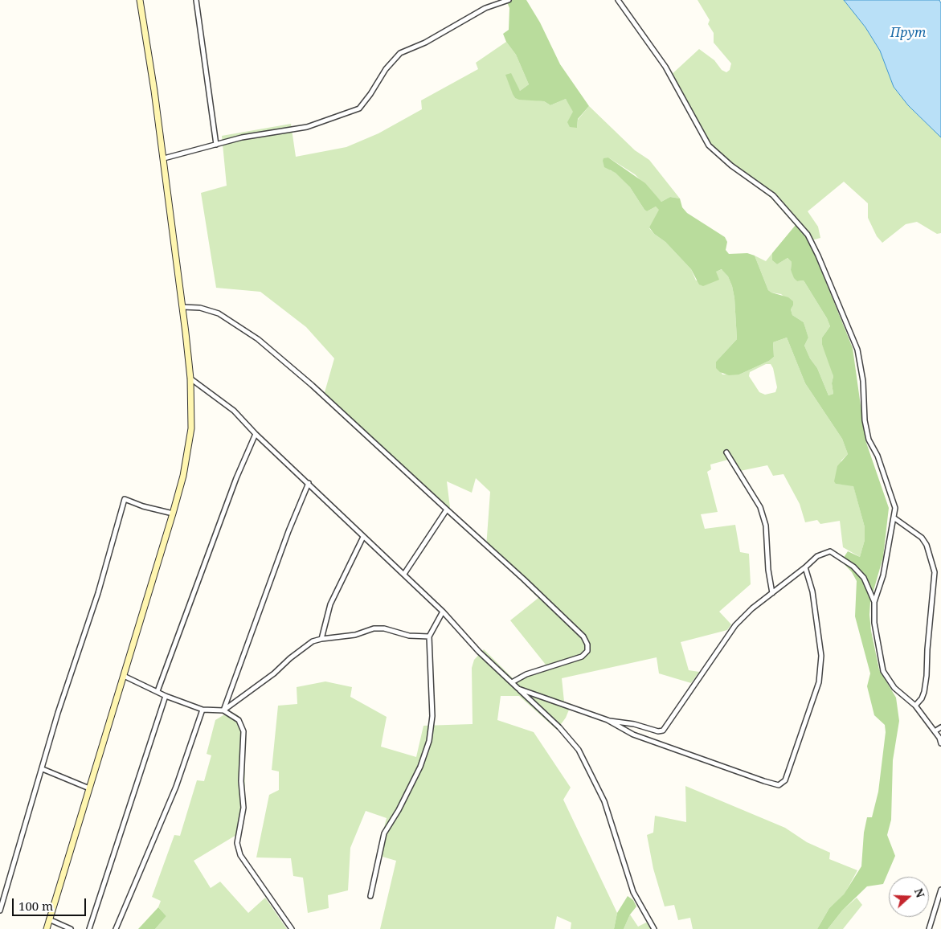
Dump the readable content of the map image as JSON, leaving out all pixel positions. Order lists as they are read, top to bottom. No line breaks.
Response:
{"water":["Прут"],"scale_bar":"100 m","north":"right"}
